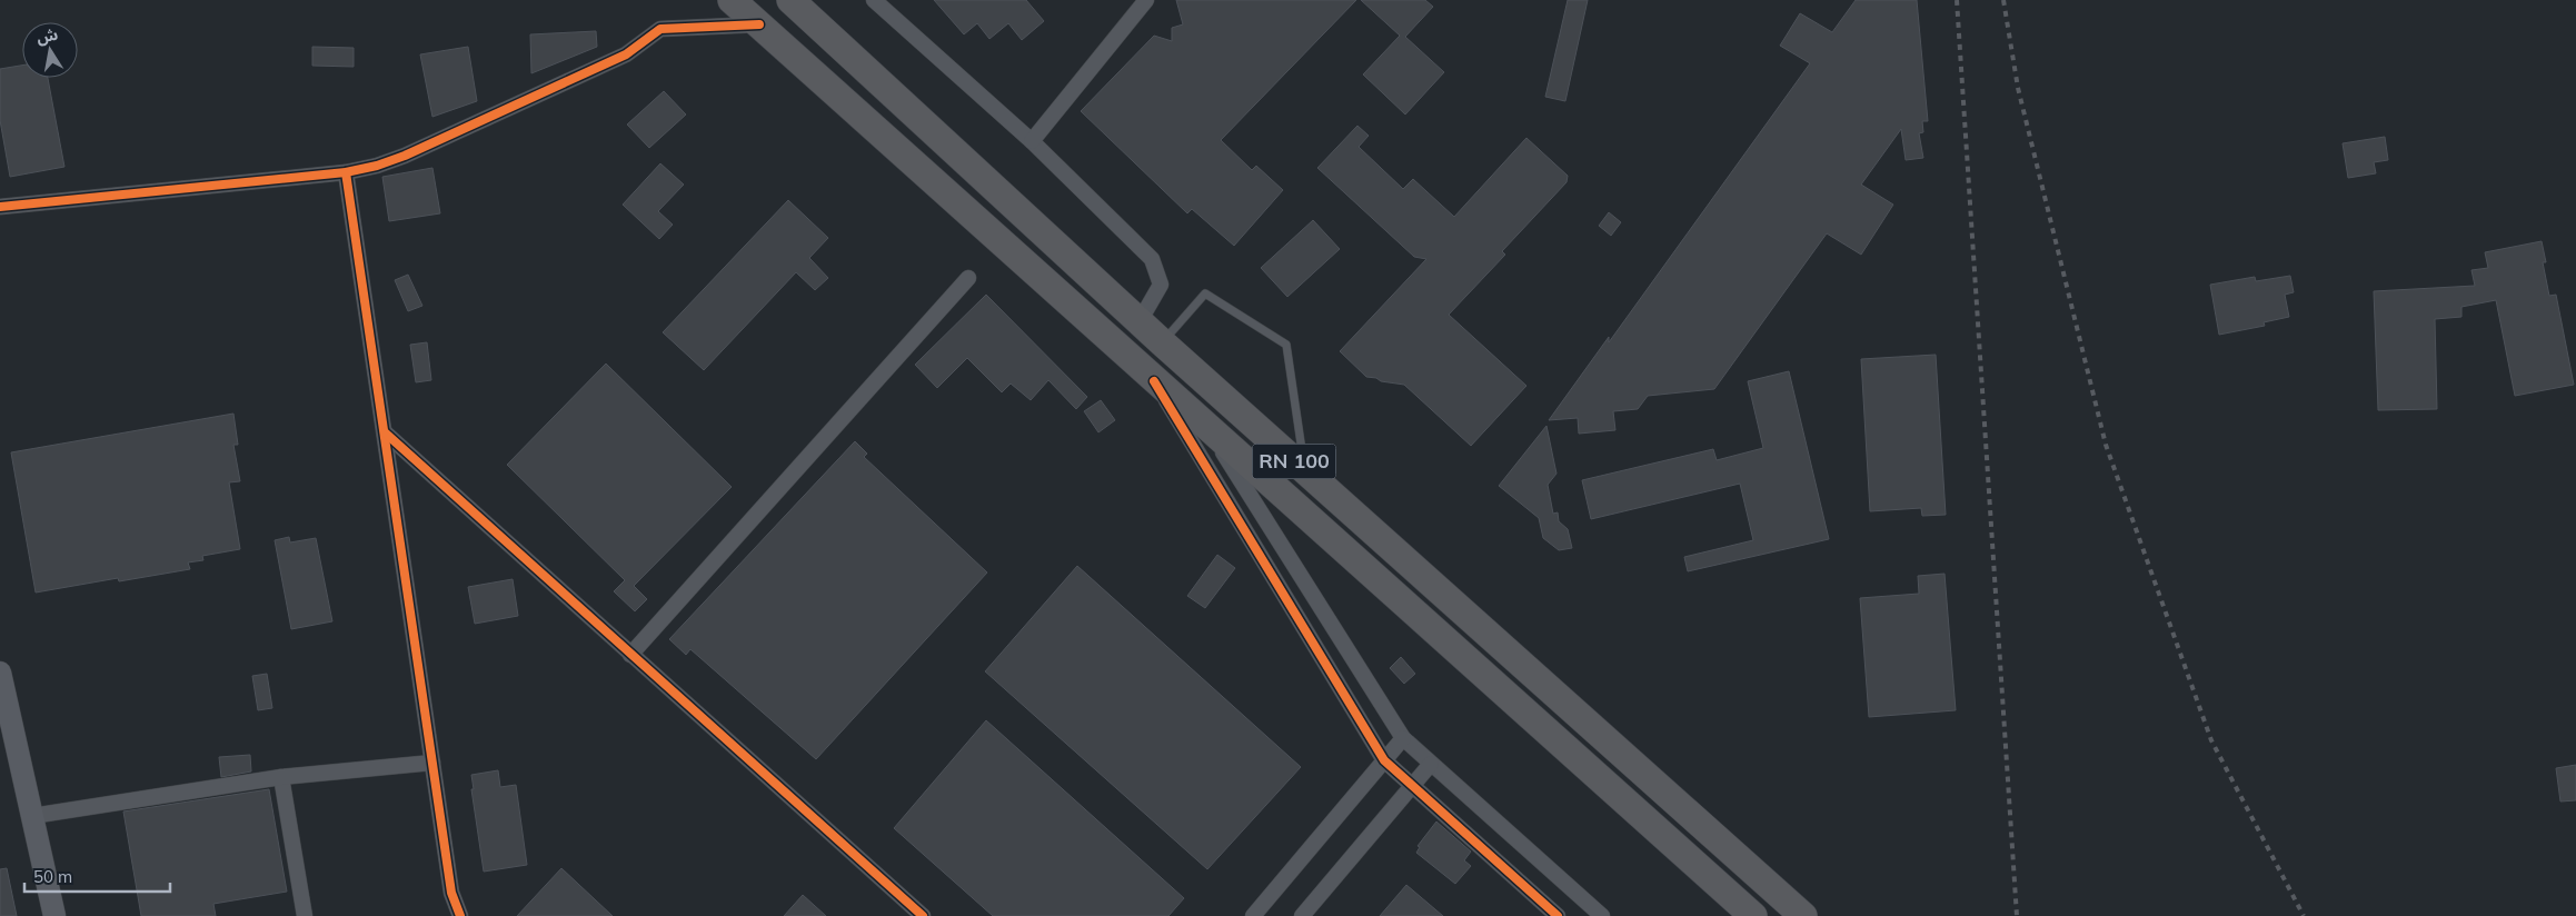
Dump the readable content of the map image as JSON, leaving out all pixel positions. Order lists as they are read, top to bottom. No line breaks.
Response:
{"streets":{"highway":["RN 100"]},"scale_bar":"50 m","north":"top"}
